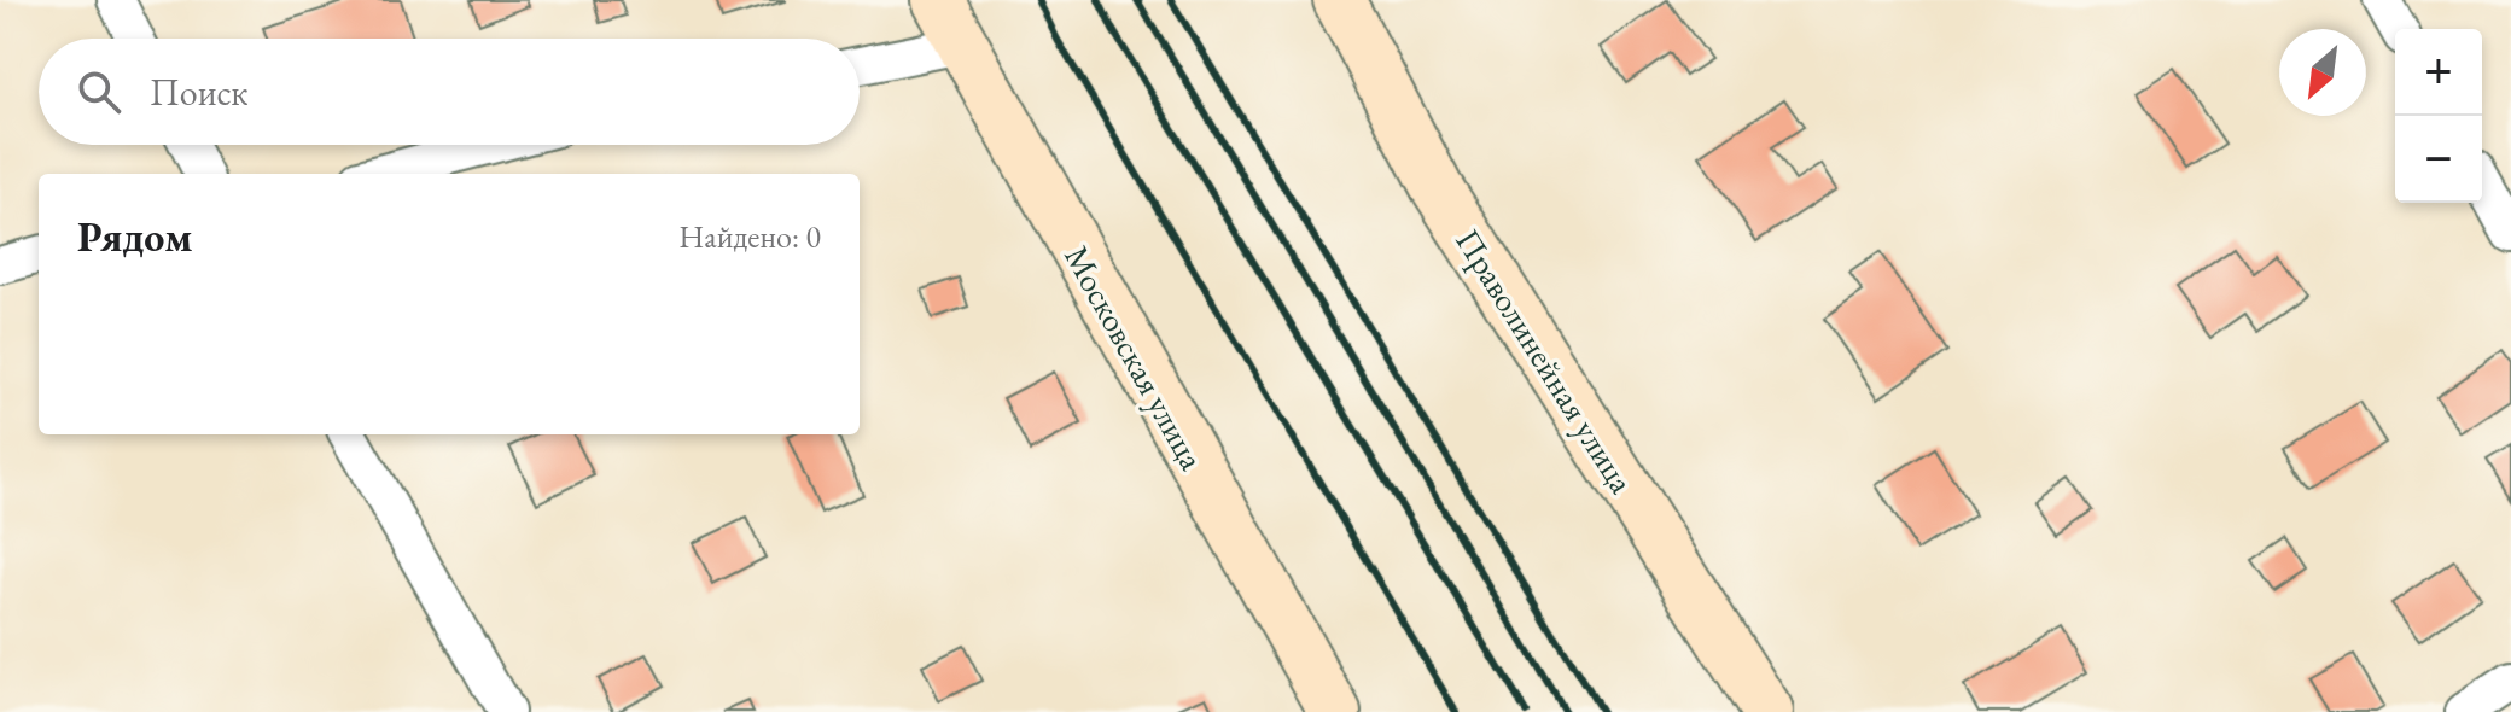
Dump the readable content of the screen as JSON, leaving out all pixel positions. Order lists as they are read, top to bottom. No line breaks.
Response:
{"streets":{"main road":["Московская улица","Праволинейная улица"]},"north":"bottom left","page":{"map_buttons":["+","−"],"search":"Поиск","heading":["Рядом","Найдено: 0"]}}
